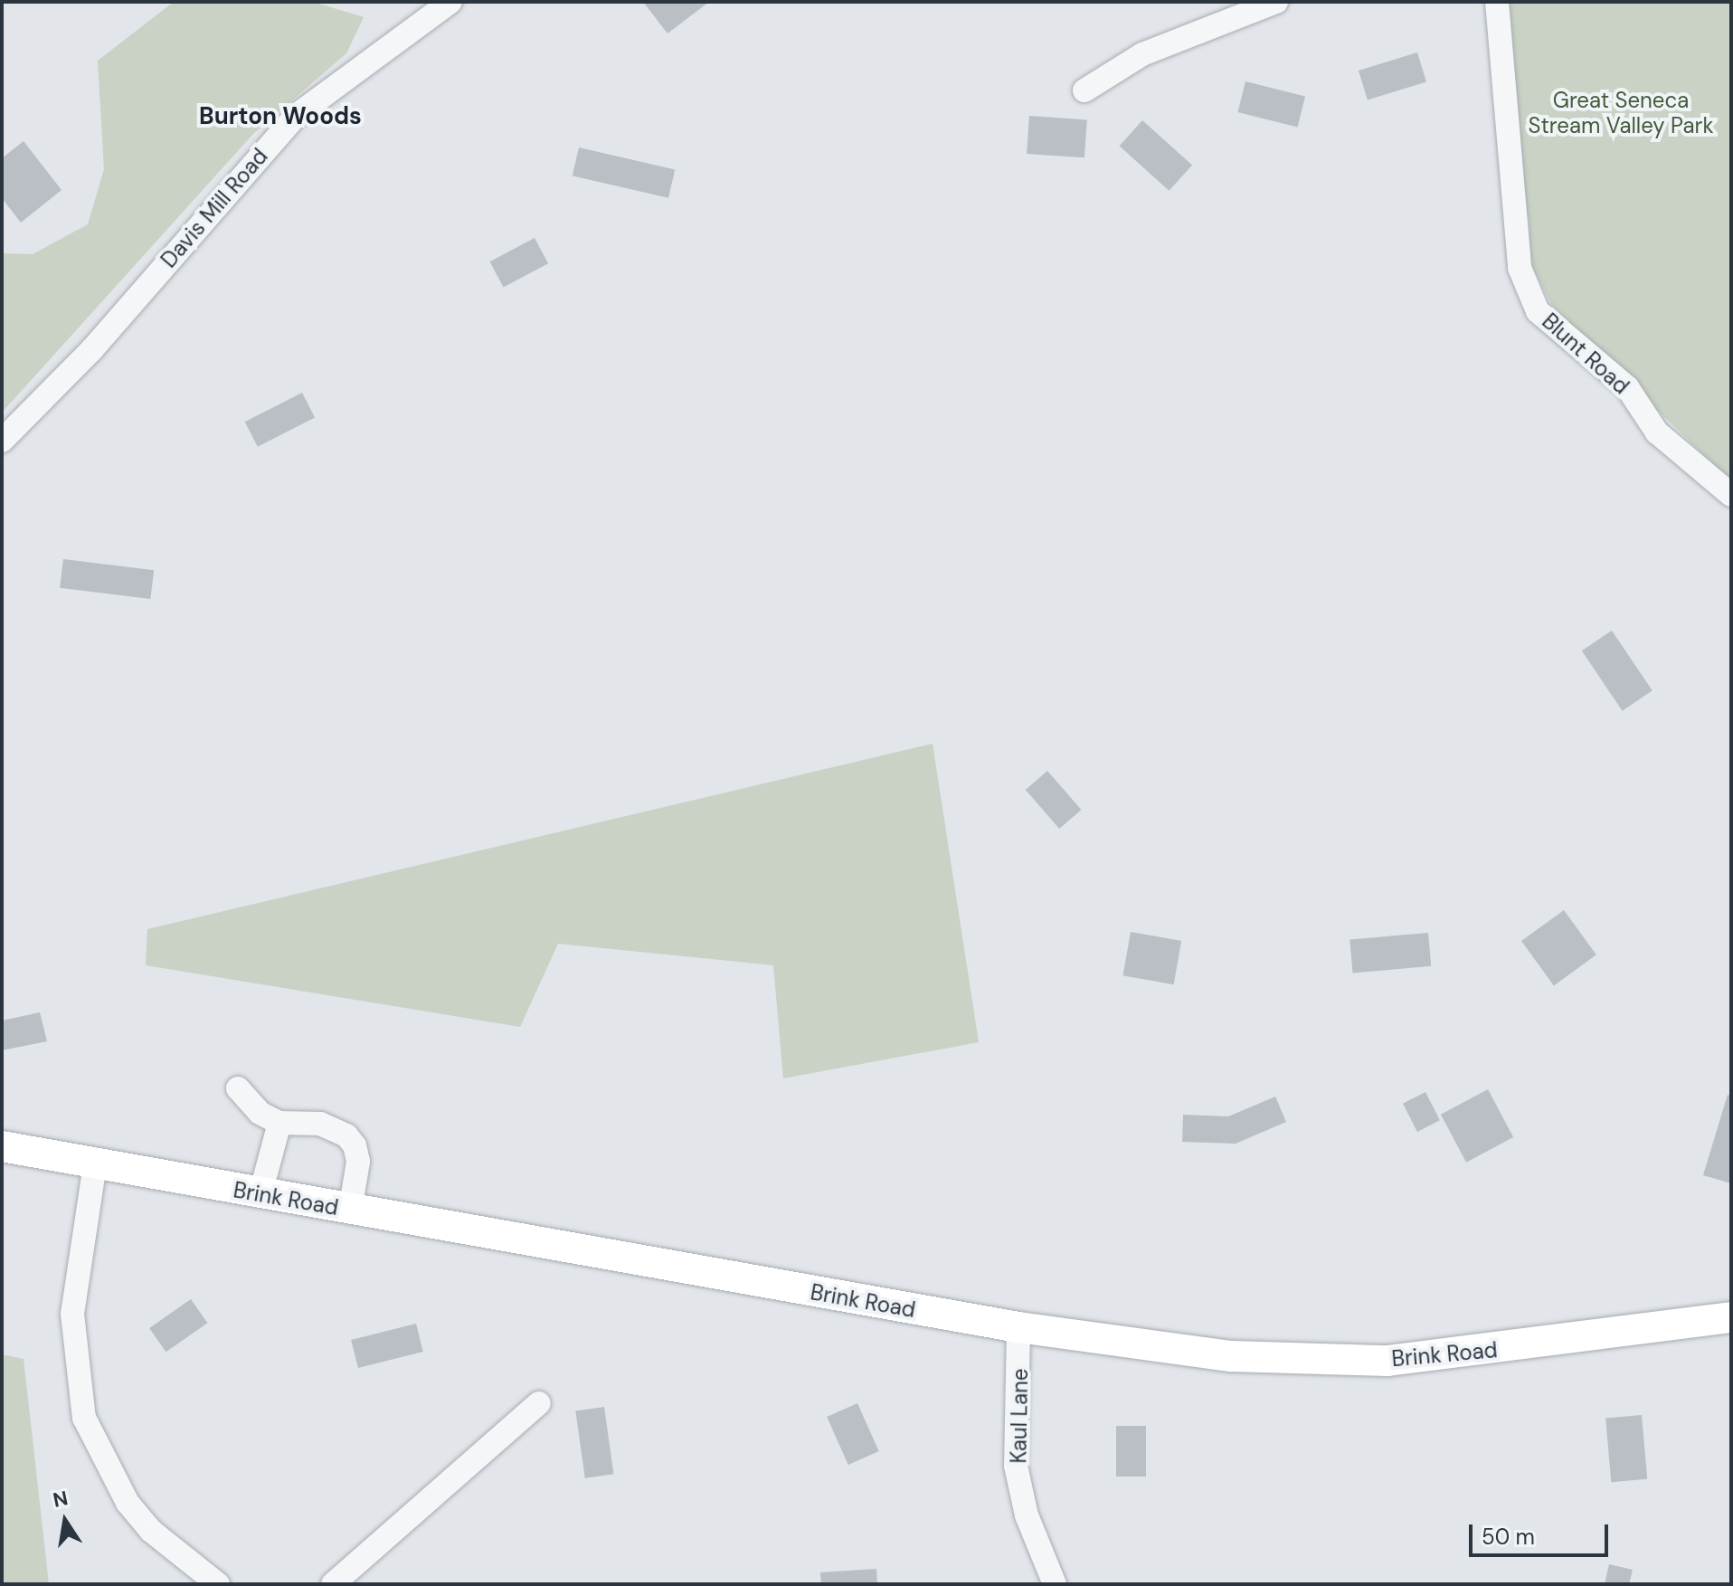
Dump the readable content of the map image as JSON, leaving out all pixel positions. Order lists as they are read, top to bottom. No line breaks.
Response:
{"streets":{"main road":["Brink Road"],"street":["Davis Mill Road","Blunt Road","Kaul Lane"]},"crossings":[["Brink Road","Kaul Lane"]],"districts":["Burton Woods"],"parks":["Great Seneca Stream Valley Park"],"scale_bar":"50 m","north":"top"}
